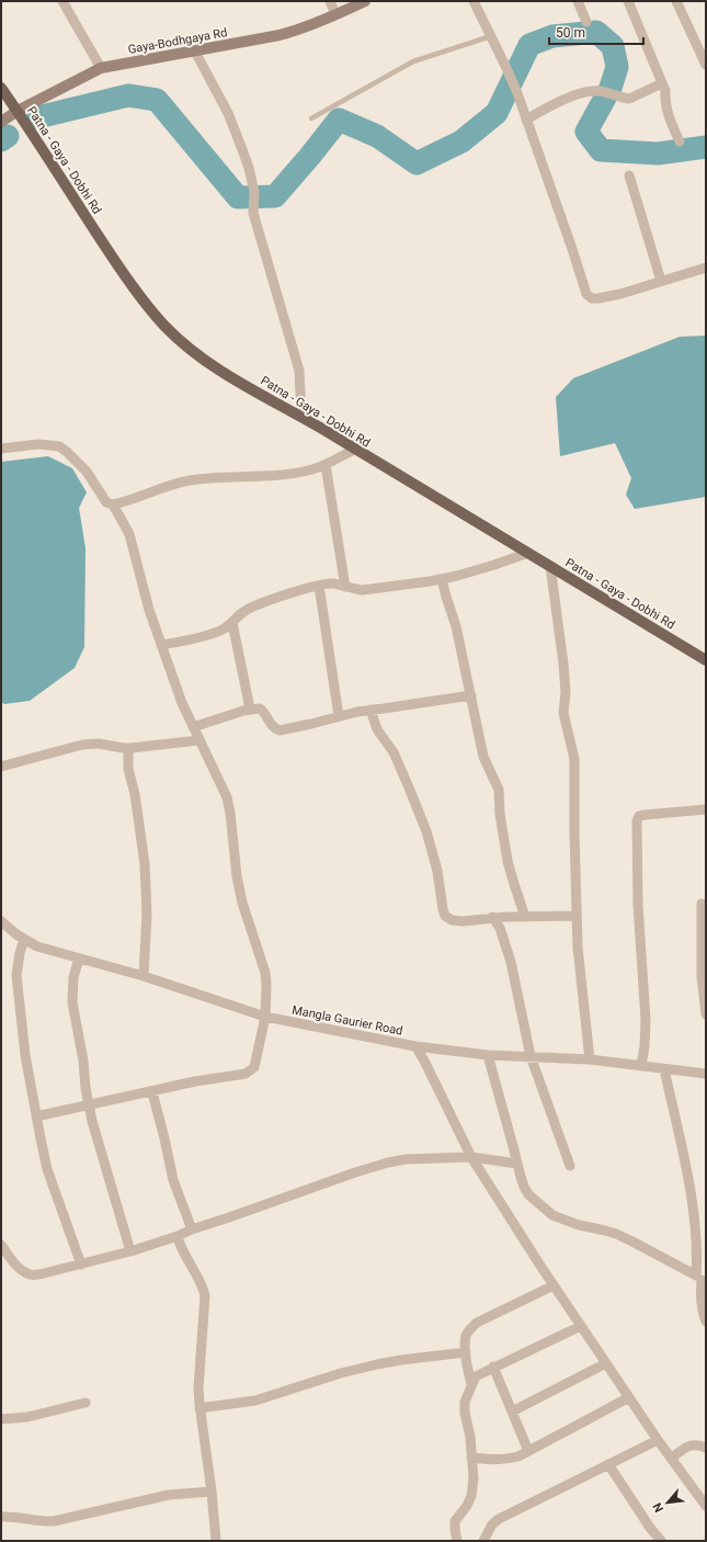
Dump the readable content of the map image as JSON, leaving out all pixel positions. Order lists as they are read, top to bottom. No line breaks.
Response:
{"streets":{"main road":["Patna - Gaya - Dobhi Rd"],"street":["Gaya-Bodhgaya Rd","Mangla Gaurier Road"]},"crossings":[["Gaya-Bodhgaya Rd","Patna - Gaya - Dobhi Rd"]],"scale_bar":"50 m","north":"bottom left"}
